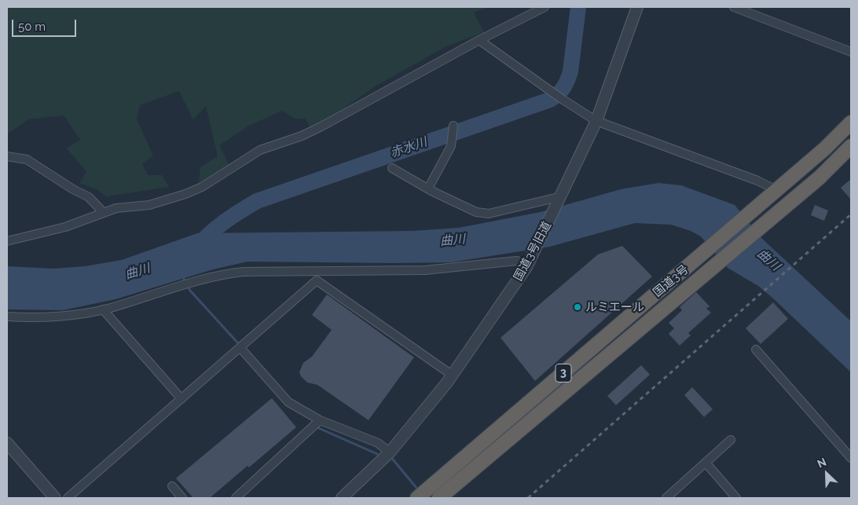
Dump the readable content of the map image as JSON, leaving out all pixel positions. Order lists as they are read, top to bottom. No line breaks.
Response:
{"streets":{"highway":["国道3号","3"],"street":["国道3号旧道"]},"water":["赤水川","曲川"],"places":["ルミエール"],"scale_bar":"50 m","north":"top left"}
